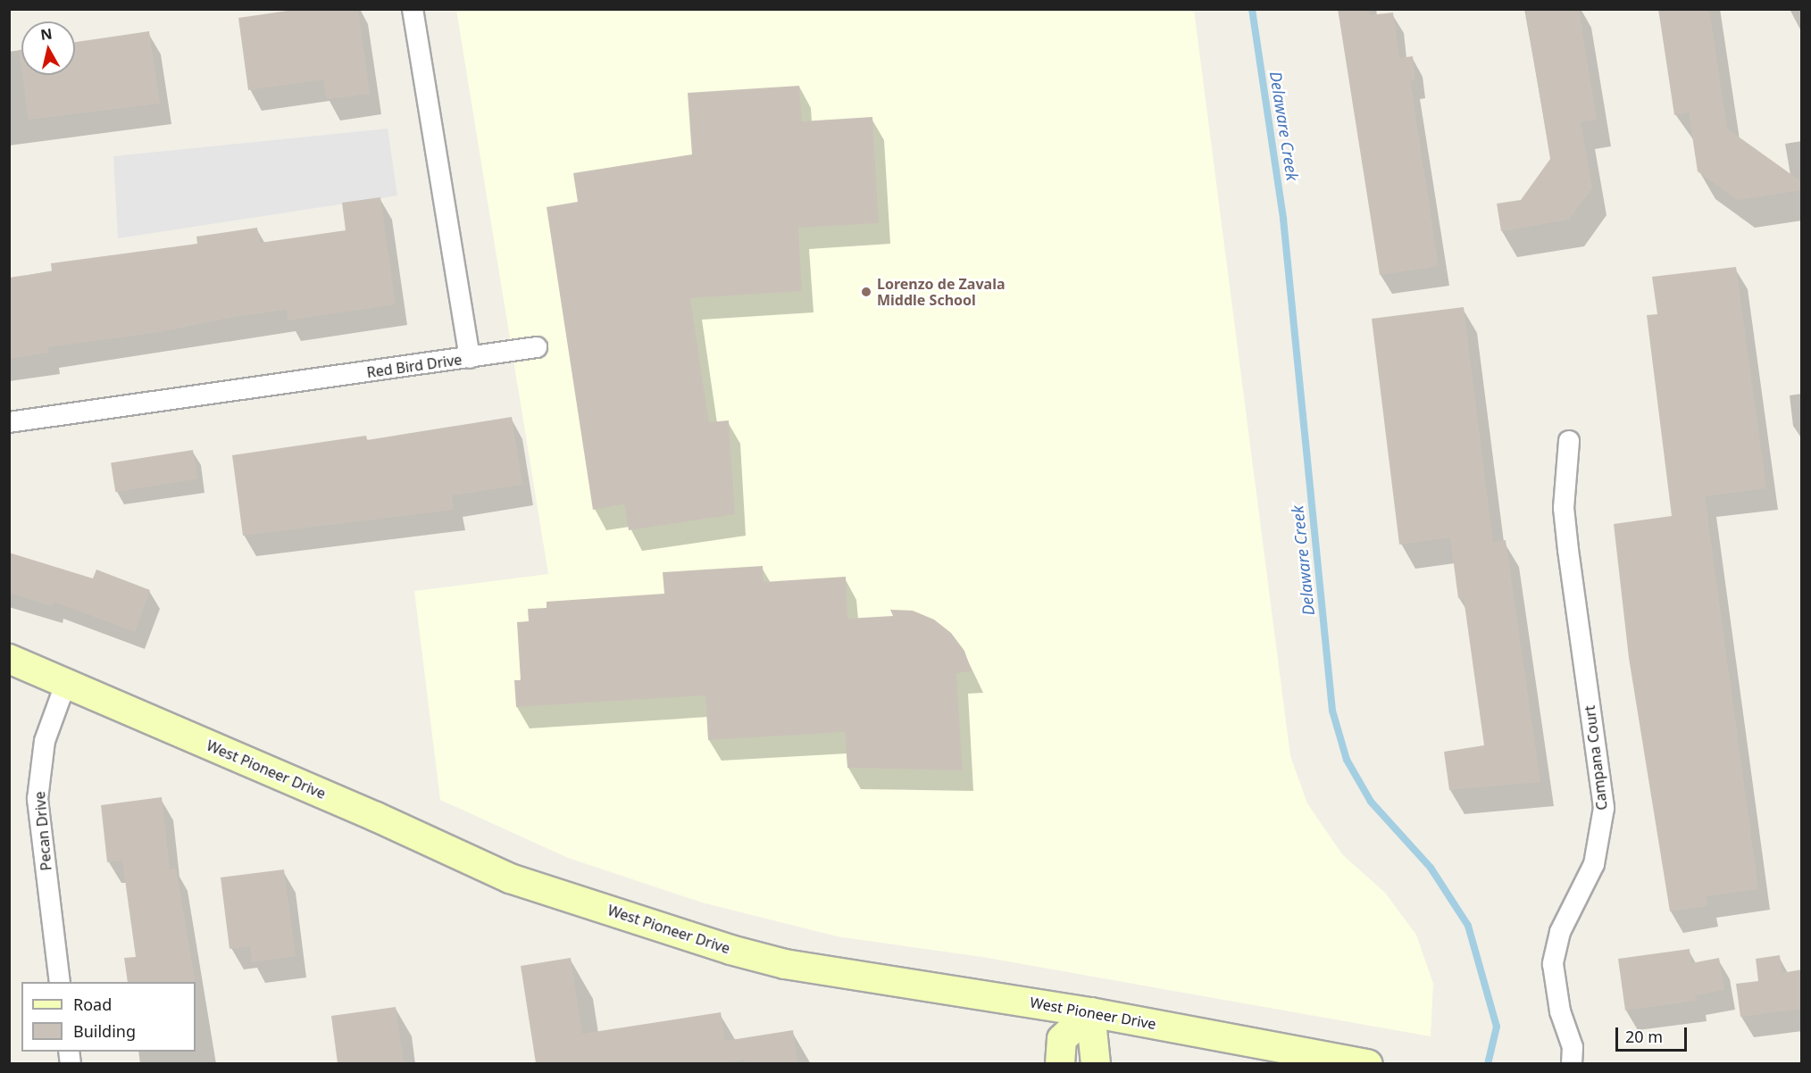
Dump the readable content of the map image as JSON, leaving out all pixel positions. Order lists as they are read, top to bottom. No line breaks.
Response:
{"streets":{"main road":["West Pioneer Drive"],"street":["Red Bird Drive","Campana Court","Pecan Drive"]},"crossings":[["West Pioneer Drive","Pecan Drive"]],"water":["Delaware Creek"],"places":["Lorenzo de Zavala Middle School"],"legend":["Road","Building"],"scale_bar":"20 m","north":"top"}
